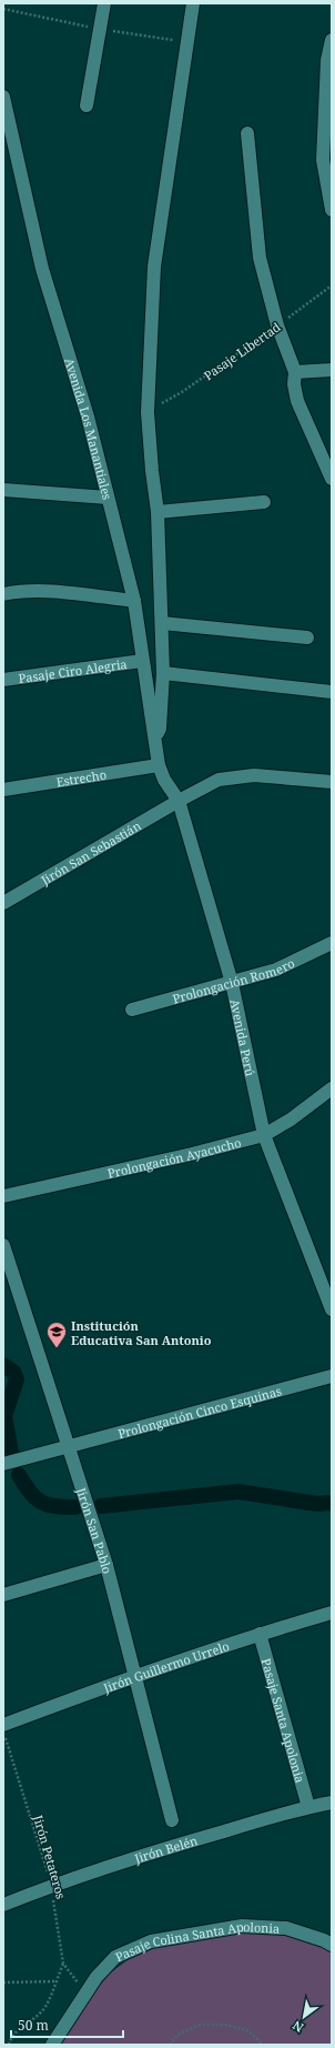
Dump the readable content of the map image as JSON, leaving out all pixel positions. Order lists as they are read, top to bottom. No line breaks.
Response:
{"streets":{"street":["Avenida Los Manantiales","Pasaje Ciro Alegria","Estrecho","Jirón San Sebastián","Prolongación Romero","Avenida Perú","Prolongación Ayacucho","Prolongación Cinco Esquinas","Jirón San Pablo","Jirón Guillermo Urrelo","Pasaje Santa Apolonia","Jirón Belén","Pasaje Colina Santa Apolonia"],"path":["Pasaje Libertad","Jirón Petateros"]},"crossings":[["Avenida Los Manantiales","Pasaje Ciro Alegria"],["Avenida Los Manantiales","Estrecho"],["Avenida Los Manantiales","Avenida Perú"],["Estrecho","Avenida Perú"],["Jirón San Sebastián","Avenida Perú"],["Prolongación Romero","Avenida Perú"],["Avenida Perú","Prolongación Ayacucho"],["Prolongación Cinco Esquinas","Jirón San Pablo"],["Jirón San Pablo","Jirón Guillermo Urrelo"],["Jirón Guillermo Urrelo","Pasaje Santa Apolonia"],["Pasaje Santa Apolonia","Jirón Belén"],["Jirón Belén","Jirón Petateros"]],"places":{"school or university":["Institución Educativa San Antonio"]},"scale_bar":"50 m","north":"bottom left"}
